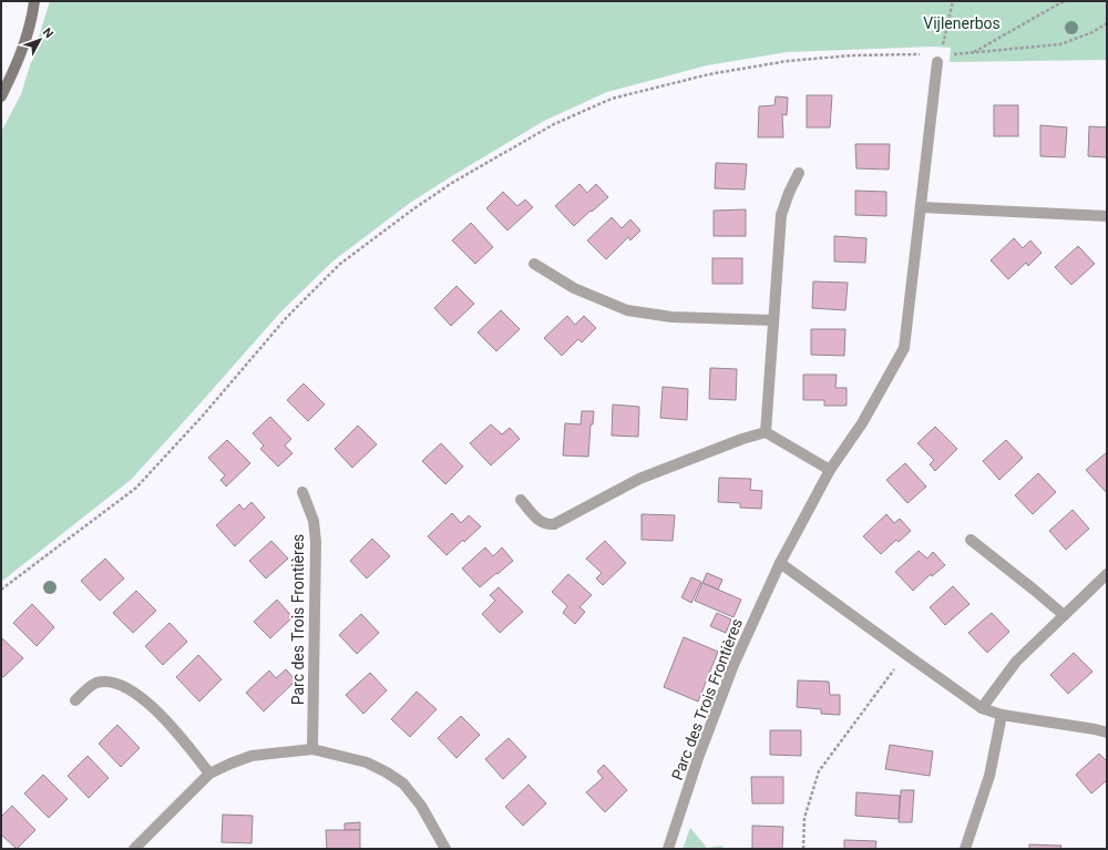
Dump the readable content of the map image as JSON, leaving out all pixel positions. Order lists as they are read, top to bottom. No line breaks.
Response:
{"streets":{"street":["Parc des Trois Frontières"]},"parks":["Vijlenerbos"],"north":"top right"}
